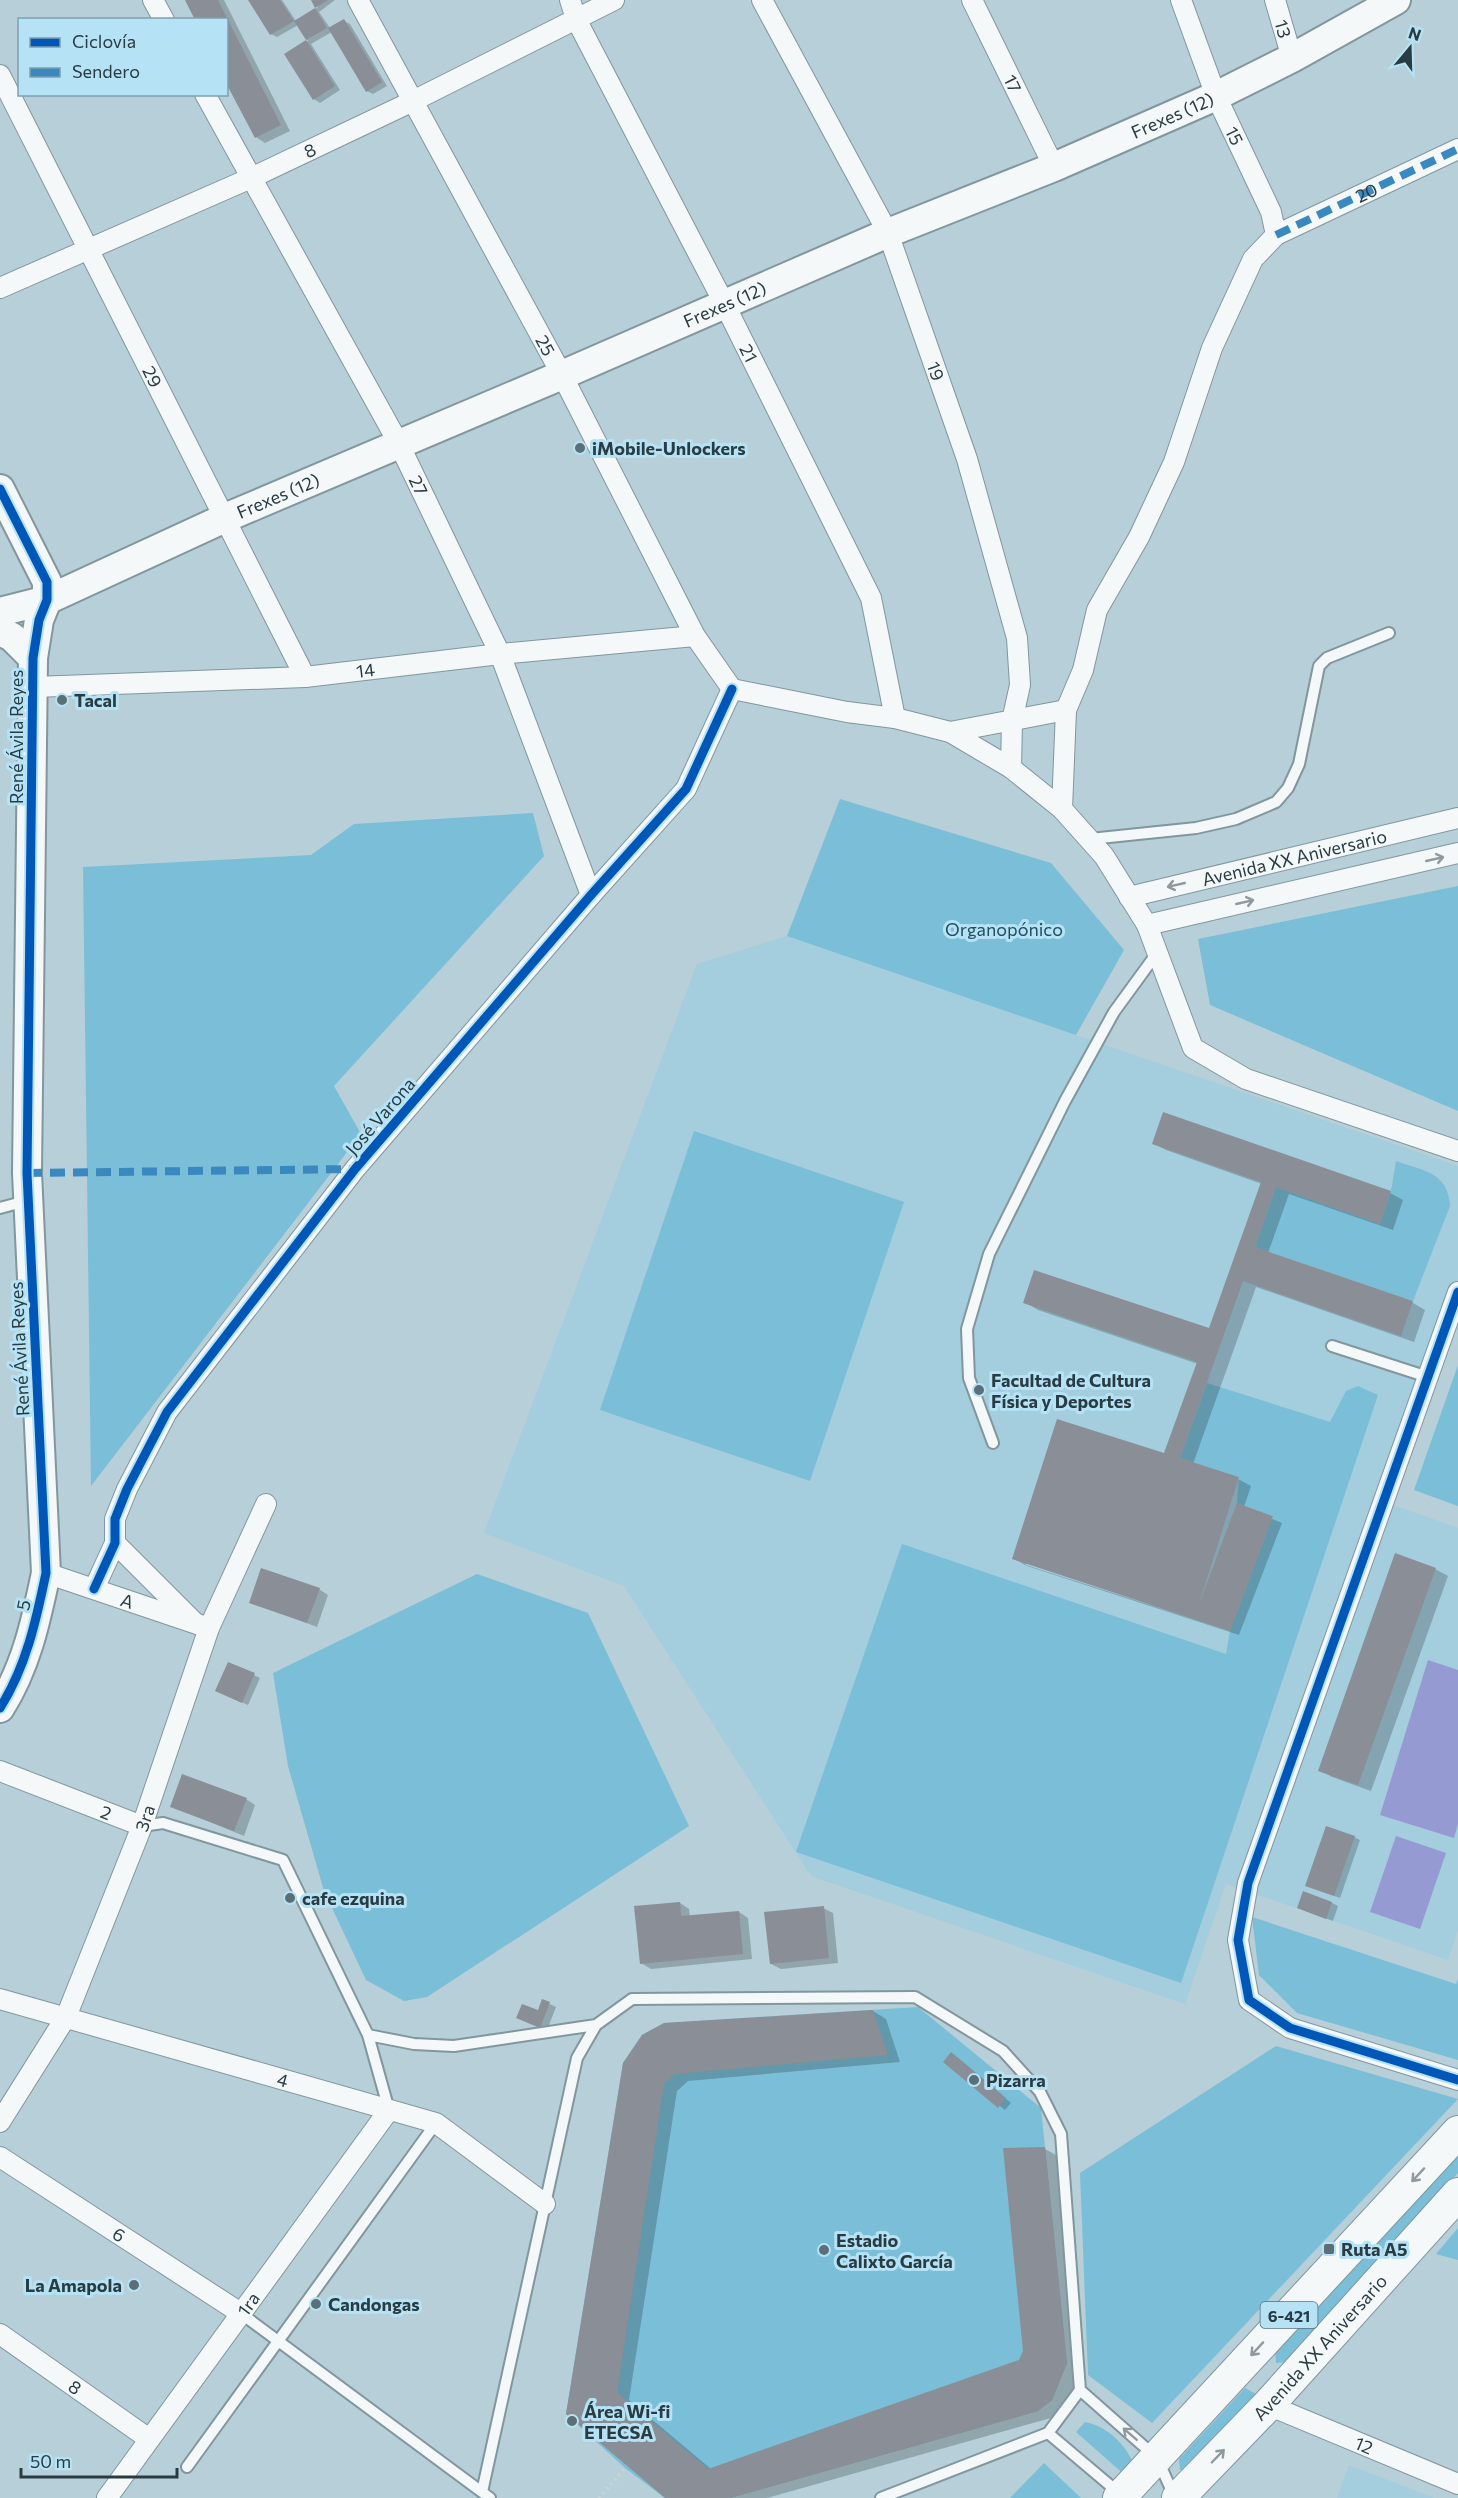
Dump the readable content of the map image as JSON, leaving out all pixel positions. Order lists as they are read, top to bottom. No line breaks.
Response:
{"streets":{"main road":["Frexes (12)","René Ávila Reyes","Avenida XX Aniversario","5","6-421"],"street":["13","17","15","8","20","25","21","19","29","27","14","José Varona","A","2","3ra","4","6","1ra","12"]},"crossings":[["13","Frexes (12)"],["17","Frexes (12)"],["Frexes (12)","15"],["Frexes (12)","25"],["Frexes (12)","21"],["Frexes (12)","19"],["Frexes (12)","29"],["Frexes (12)","27"],["Frexes (12)","René Ávila Reyes"],["15","20"],["8","25"],["8","21"],["8","29"],["8","27"],["8","1ra"],["25","14"],["25","José Varona"],["29","14"],["27","14"],["27","José Varona"],["14","René Ávila Reyes"],["René Ávila Reyes","A"],["René Ávila Reyes","5"],["Avenida XX Aniversario","12"],["José Varona","A"],["A","5"],["A","3ra"],["2","3ra"],["3ra","4"],["4","1ra"],["6","1ra"]],"parks":["Organopónico"],"places":{"other":["iMobile-Unlockers","Tacal","Facultad de Cultura Física y Deportes","cafe ezquina","Pizarra","Estadio Calixto García","La Amapola","Candongas","Área Wi-fi ETECSA"],"transit":["Ruta A5"]},"legend":["Ciclovía","Sendero"],"scale_bar":"50 m","north":"top"}
